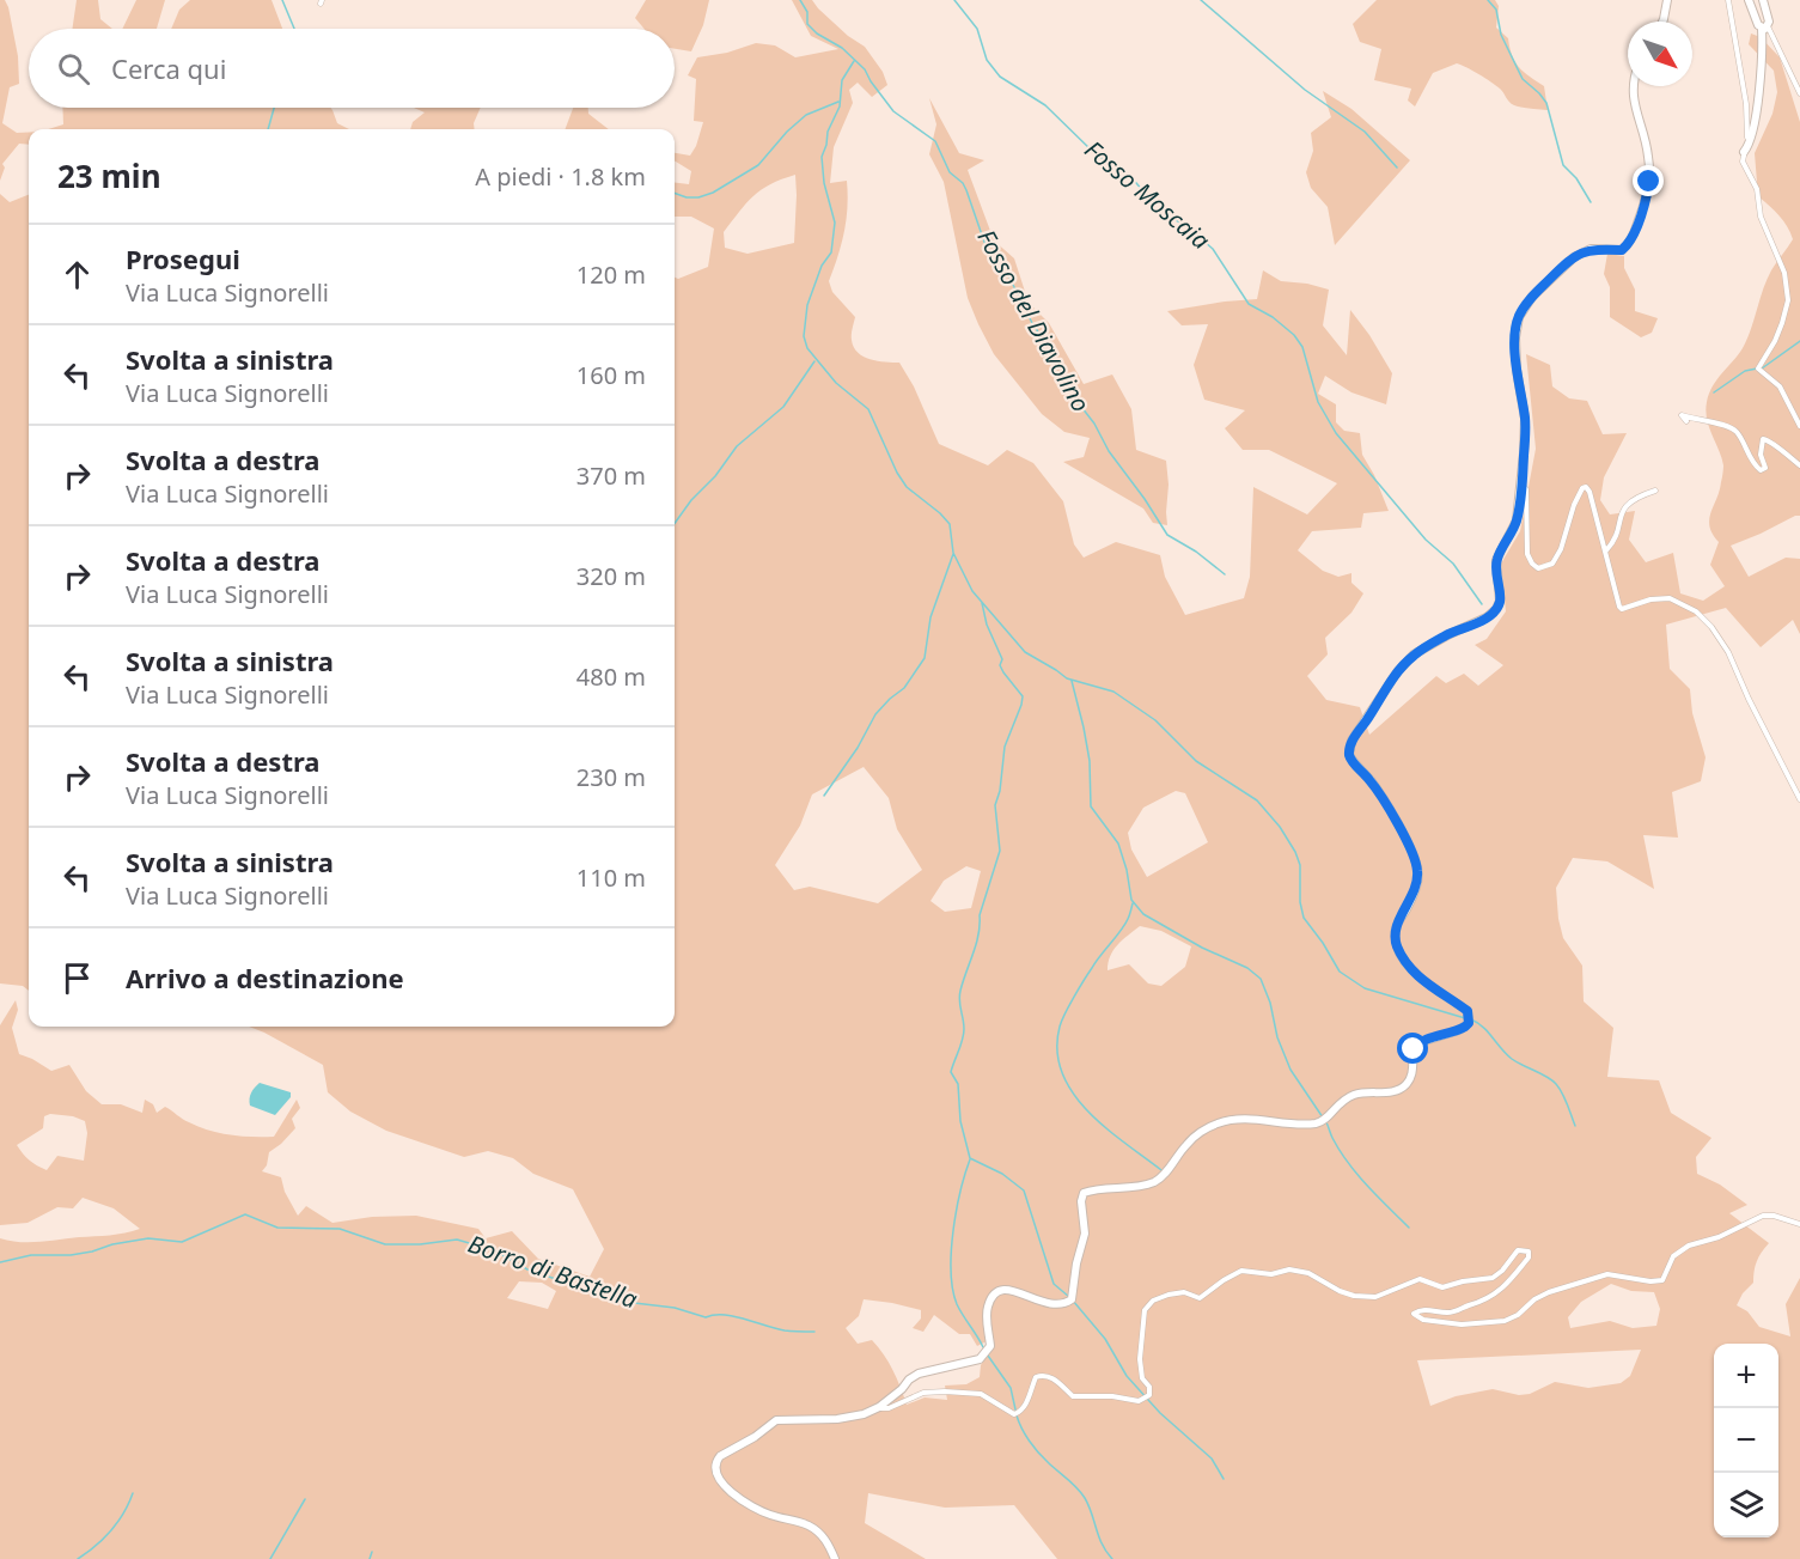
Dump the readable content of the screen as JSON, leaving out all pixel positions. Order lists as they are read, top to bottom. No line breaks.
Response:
{"water":["Fosso Moscaia","Fosso del Diavolino","Borro di Bastella"],"north":"bottom right","page":{"search":"Cerca qui","heading":["23 min","A piedi · 1.8 km"],"list":[["Prosegui","Via Luca Signorelli","120 m"],["Svolta a sinistra","Via Luca Signorelli","160 m"],["Svolta a destra","Via Luca Signorelli","370 m"],["Svolta a destra","Via Luca Signorelli","320 m"],["Svolta a sinistra","Via Luca Signorelli","480 m"],["Svolta a destra","Via Luca Signorelli","230 m"],["Svolta a sinistra","Via Luca Signorelli","110 m"],"Arrivo a destinazione"],"map_buttons":["+","−"]}}
